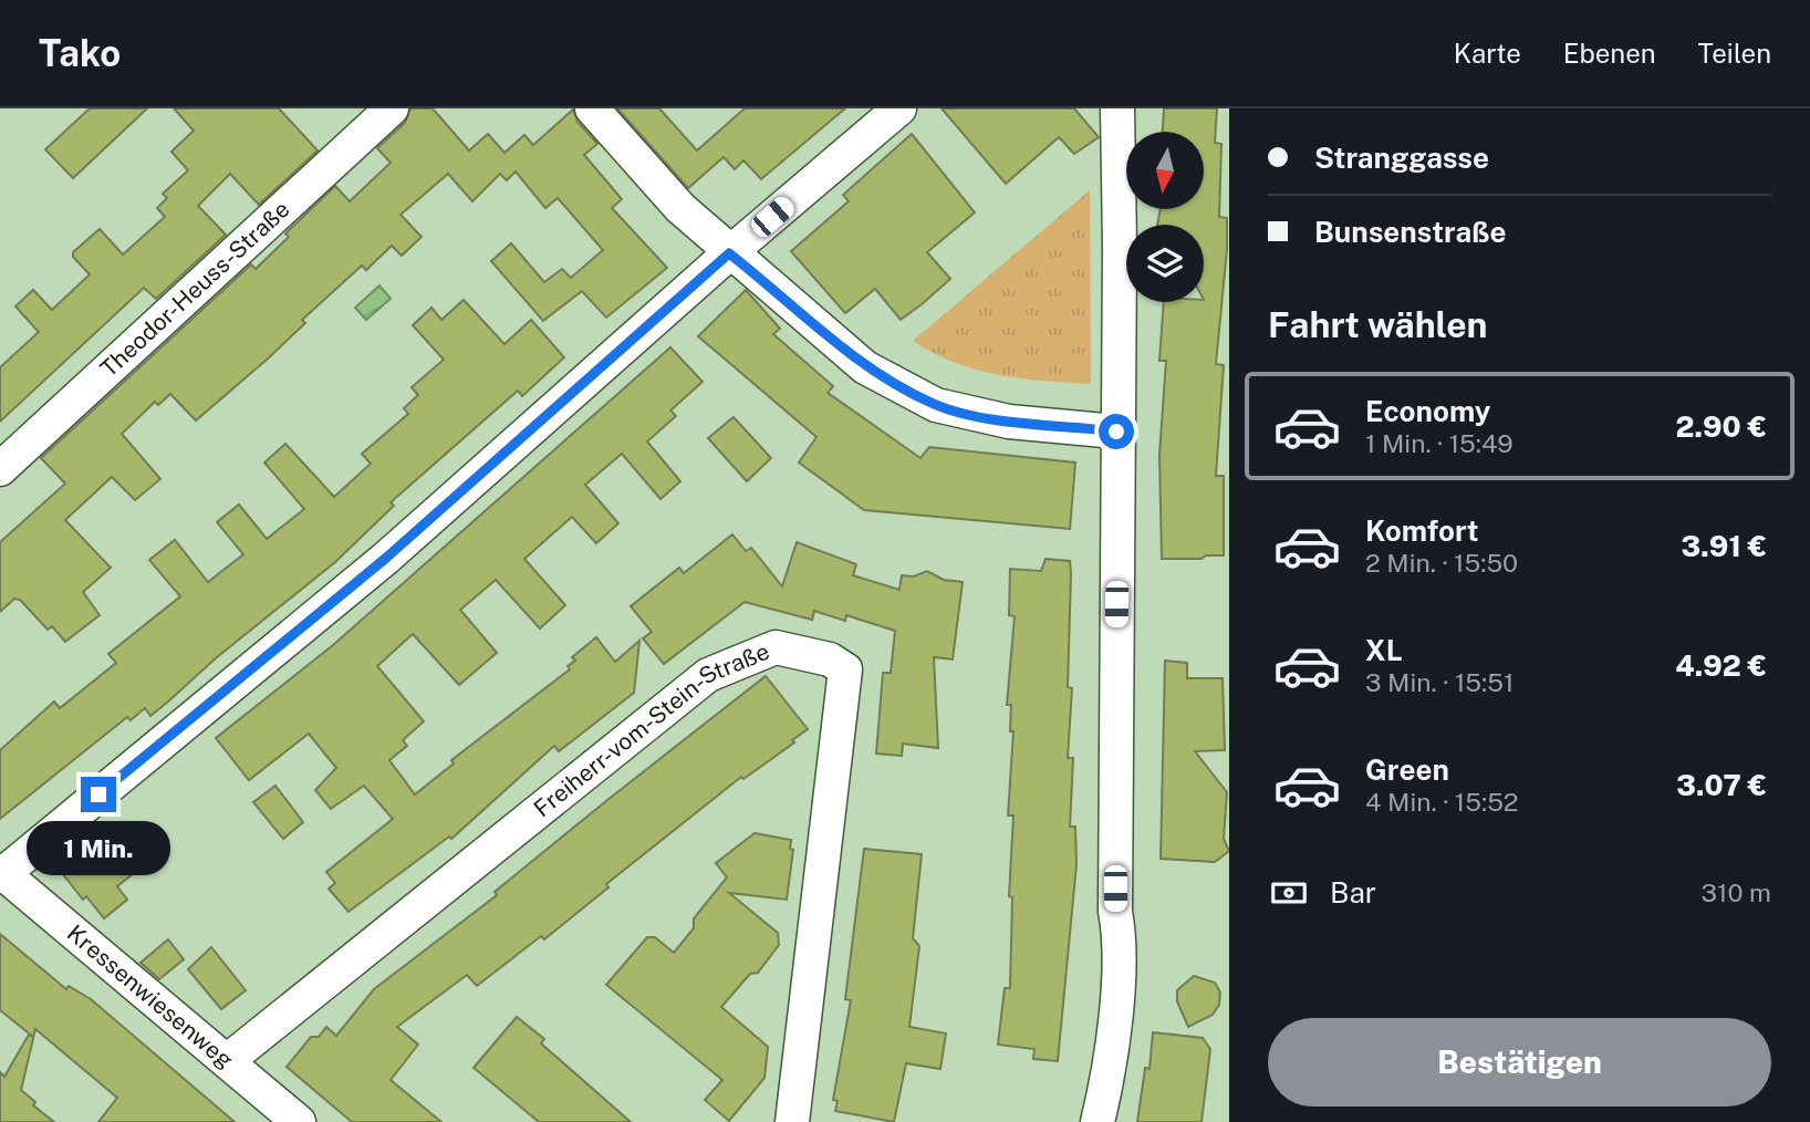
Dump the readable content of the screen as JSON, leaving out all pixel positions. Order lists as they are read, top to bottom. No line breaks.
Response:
{"streets":{"street":["Theodor-Heuss-Straße","Freiherr-vom-Stein-Straße","Kressenwiesenweg"]},"crossings":[["Freiherr-vom-Stein-Straße","Kressenwiesenweg"]],"north":"bottom","page":{"header":"Tako","nav":["Karte","Ebenen","Teilen"],"banner":["Stranggasse","Bunsenstraße"],"heading":"Fahrt wählen","list":[{"name":"Economy","note":"1 Min. · 15:49","value":"2.90 €"},{"name":"Komfort","note":"2 Min. · 15:50","value":"3.91 €"},{"name":"XL","note":"3 Min. · 15:51","value":"4.92 €"},{"name":"Green","note":"4 Min. · 15:52","value":"3.07 €"}],"bubble":"1 Min.","pay":["Bar","310 m"],"buttons":"Bestätigen"}}
